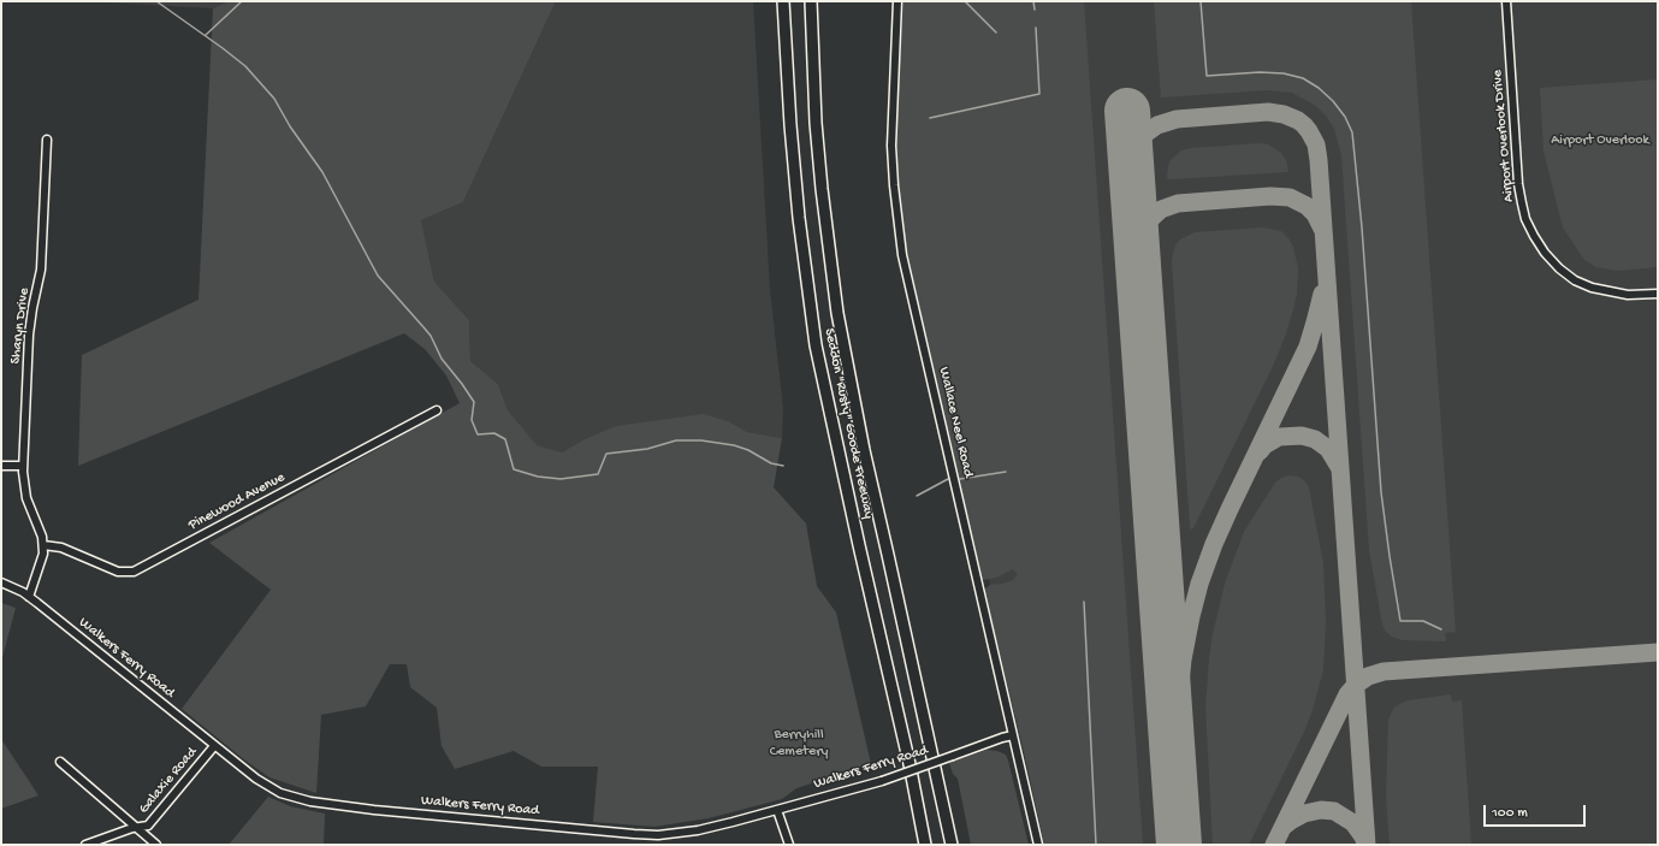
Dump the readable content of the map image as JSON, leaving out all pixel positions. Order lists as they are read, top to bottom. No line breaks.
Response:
{"streets":{"highway":["Seddon \"Rusty\" Goode Freeway"],"street":["Airport Overlook Drive","Sharyn Drive","Wallace Neel Road","Pinewood Avenue","Walkers Ferry Road","Galaxie Road"]},"crossings":[["Sharyn Drive","Pinewood Avenue"],["Sharyn Drive","Walkers Ferry Road"],["Wallace Neel Road","Walkers Ferry Road"],["Walkers Ferry Road","Galaxie Road"]],"parks":["Airport Overlook","Berryhill Cemetery"],"scale_bar":"100 m"}
